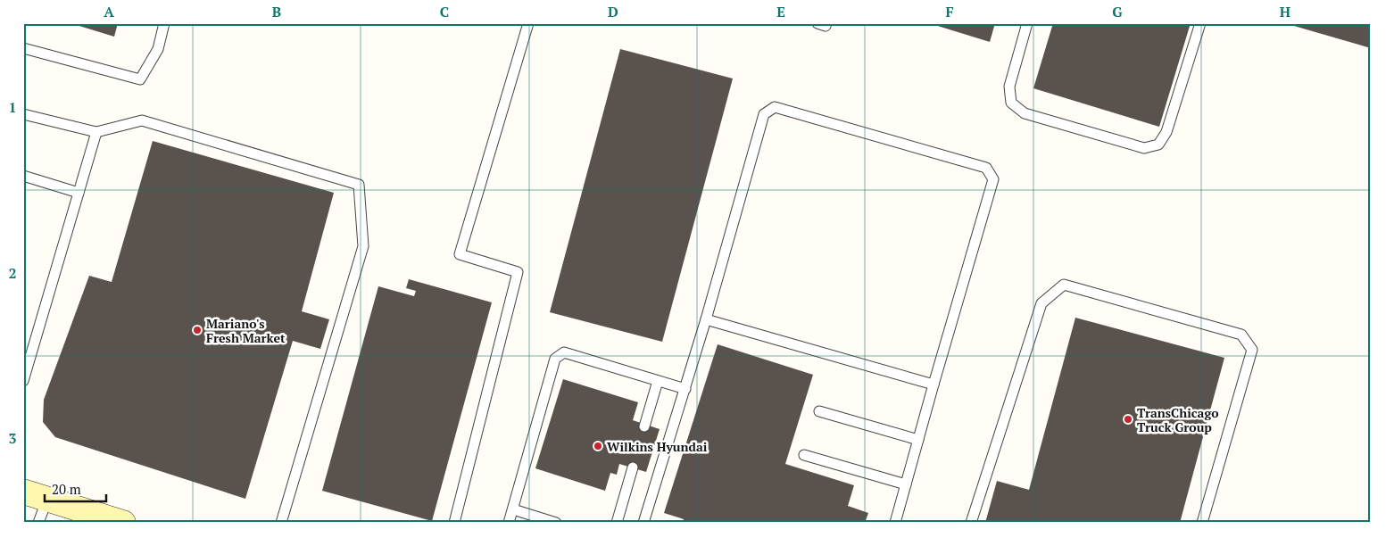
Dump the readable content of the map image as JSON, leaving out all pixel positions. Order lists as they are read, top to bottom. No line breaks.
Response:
{"places":["Mariano's Fresh Market","TransChicago Truck Group","Wilkins Hyundai"],"scale_bar":"20 m","grid":{"columns":["A","B","C","D","E","F","G","H"],"rows":["1","2","3"]}}
